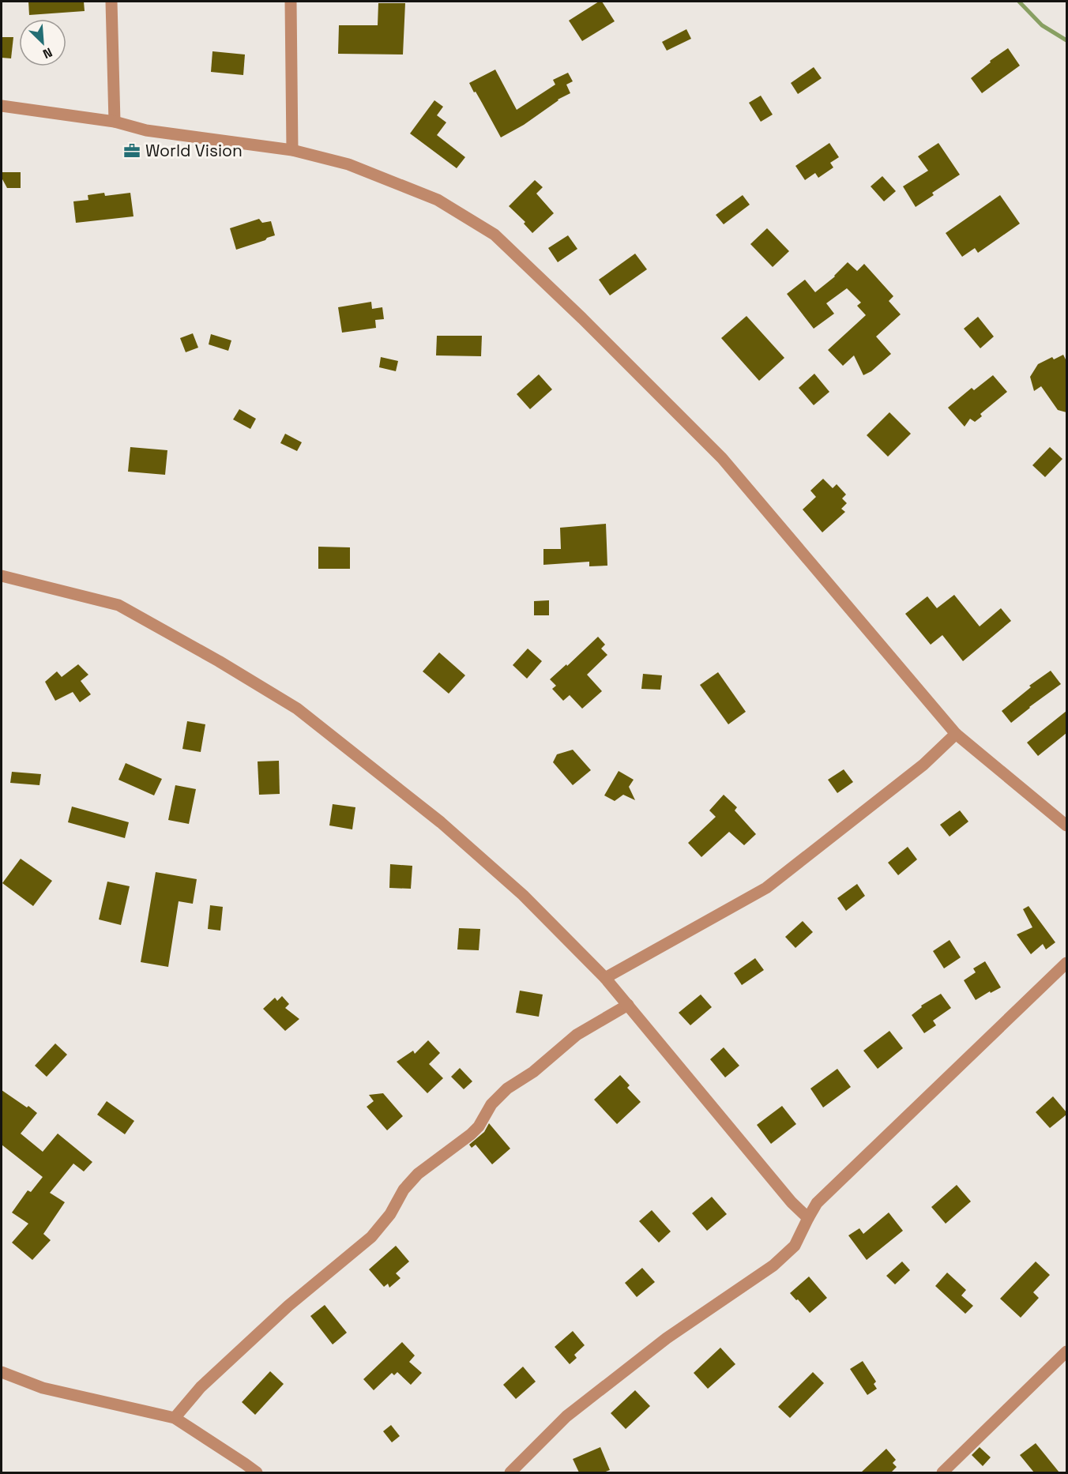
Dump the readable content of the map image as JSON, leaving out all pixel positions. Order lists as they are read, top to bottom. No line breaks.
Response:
{"places":{"office":["World Vision"]},"north":"bottom right"}
